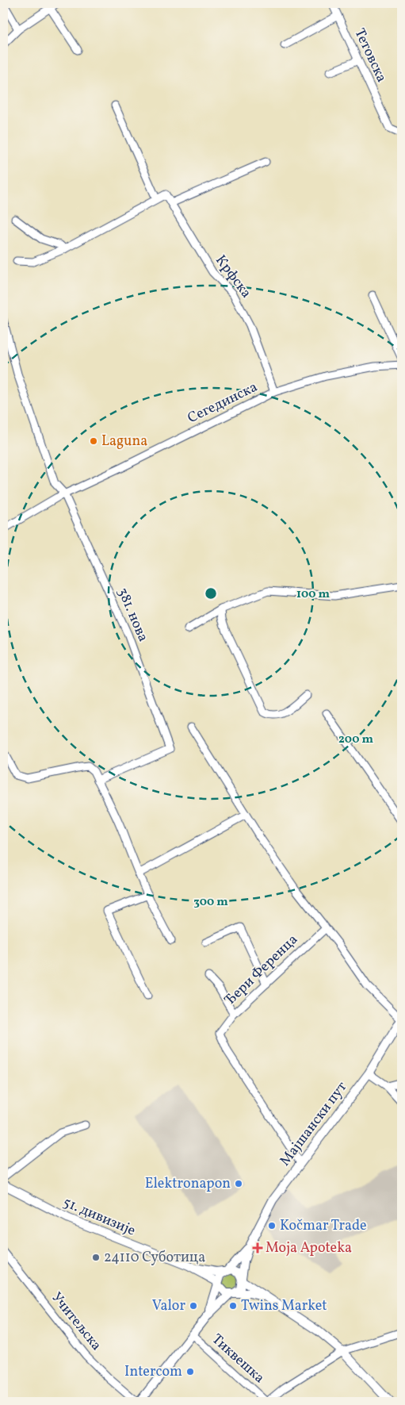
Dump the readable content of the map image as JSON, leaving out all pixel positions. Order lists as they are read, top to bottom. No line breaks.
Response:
{"streets":{"street":["Тетовска","Крфска","Сегединска","381. нова","Ђери Ференца","Мајшански пут","51. дивизије","Учитељска","Тиквешка"]},"crossings":[["Крфска","Сегединска"],["Сегединска","381. нова"],["Ђери Ференца","Мајшански пут"],["Мајшански пут","51. дивизије"]],"places":{"other":["Laguna","Elektronapon","Kočmar Trade","24110 Суботица","Valor","Twins Market","Intercom"],"health":["Moja Apoteka"]},"rings":["100 m","200 m","300 m"]}
